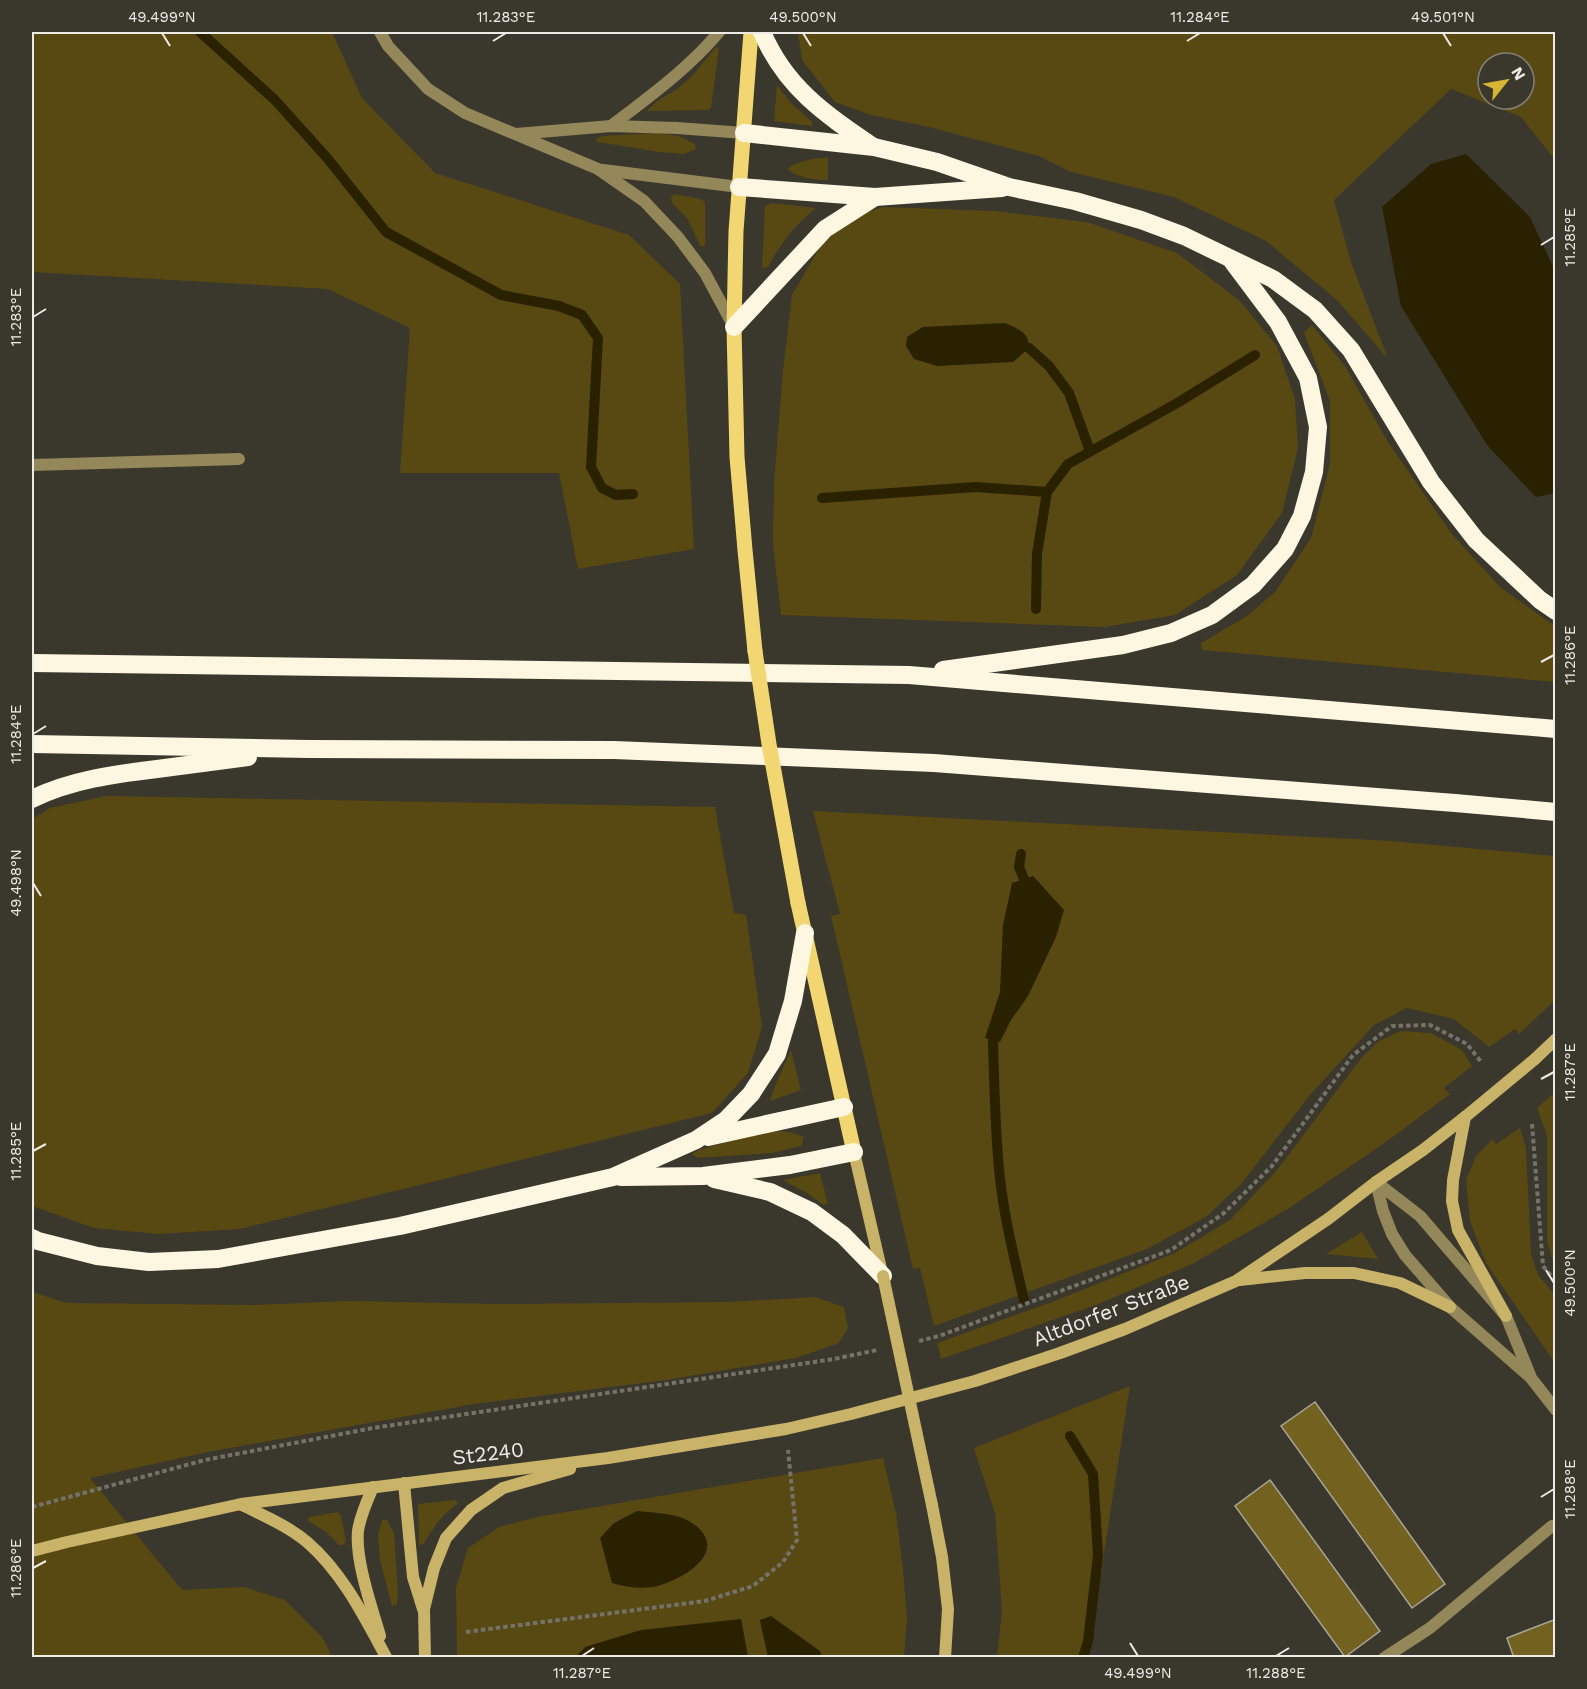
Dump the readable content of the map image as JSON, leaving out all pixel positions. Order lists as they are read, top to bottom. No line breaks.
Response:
{"streets":{"main road":["Altdorfer Straße","St2240"]},"crossings":[["Altdorfer Straße","St2240"]],"north":"top right","coordinates":["49.499°N","11.283°E","49.500°N","11.284°E","49.501°N","11.285°E","11.286°E","49.498°N","11.287°E","11.288°E"]}
